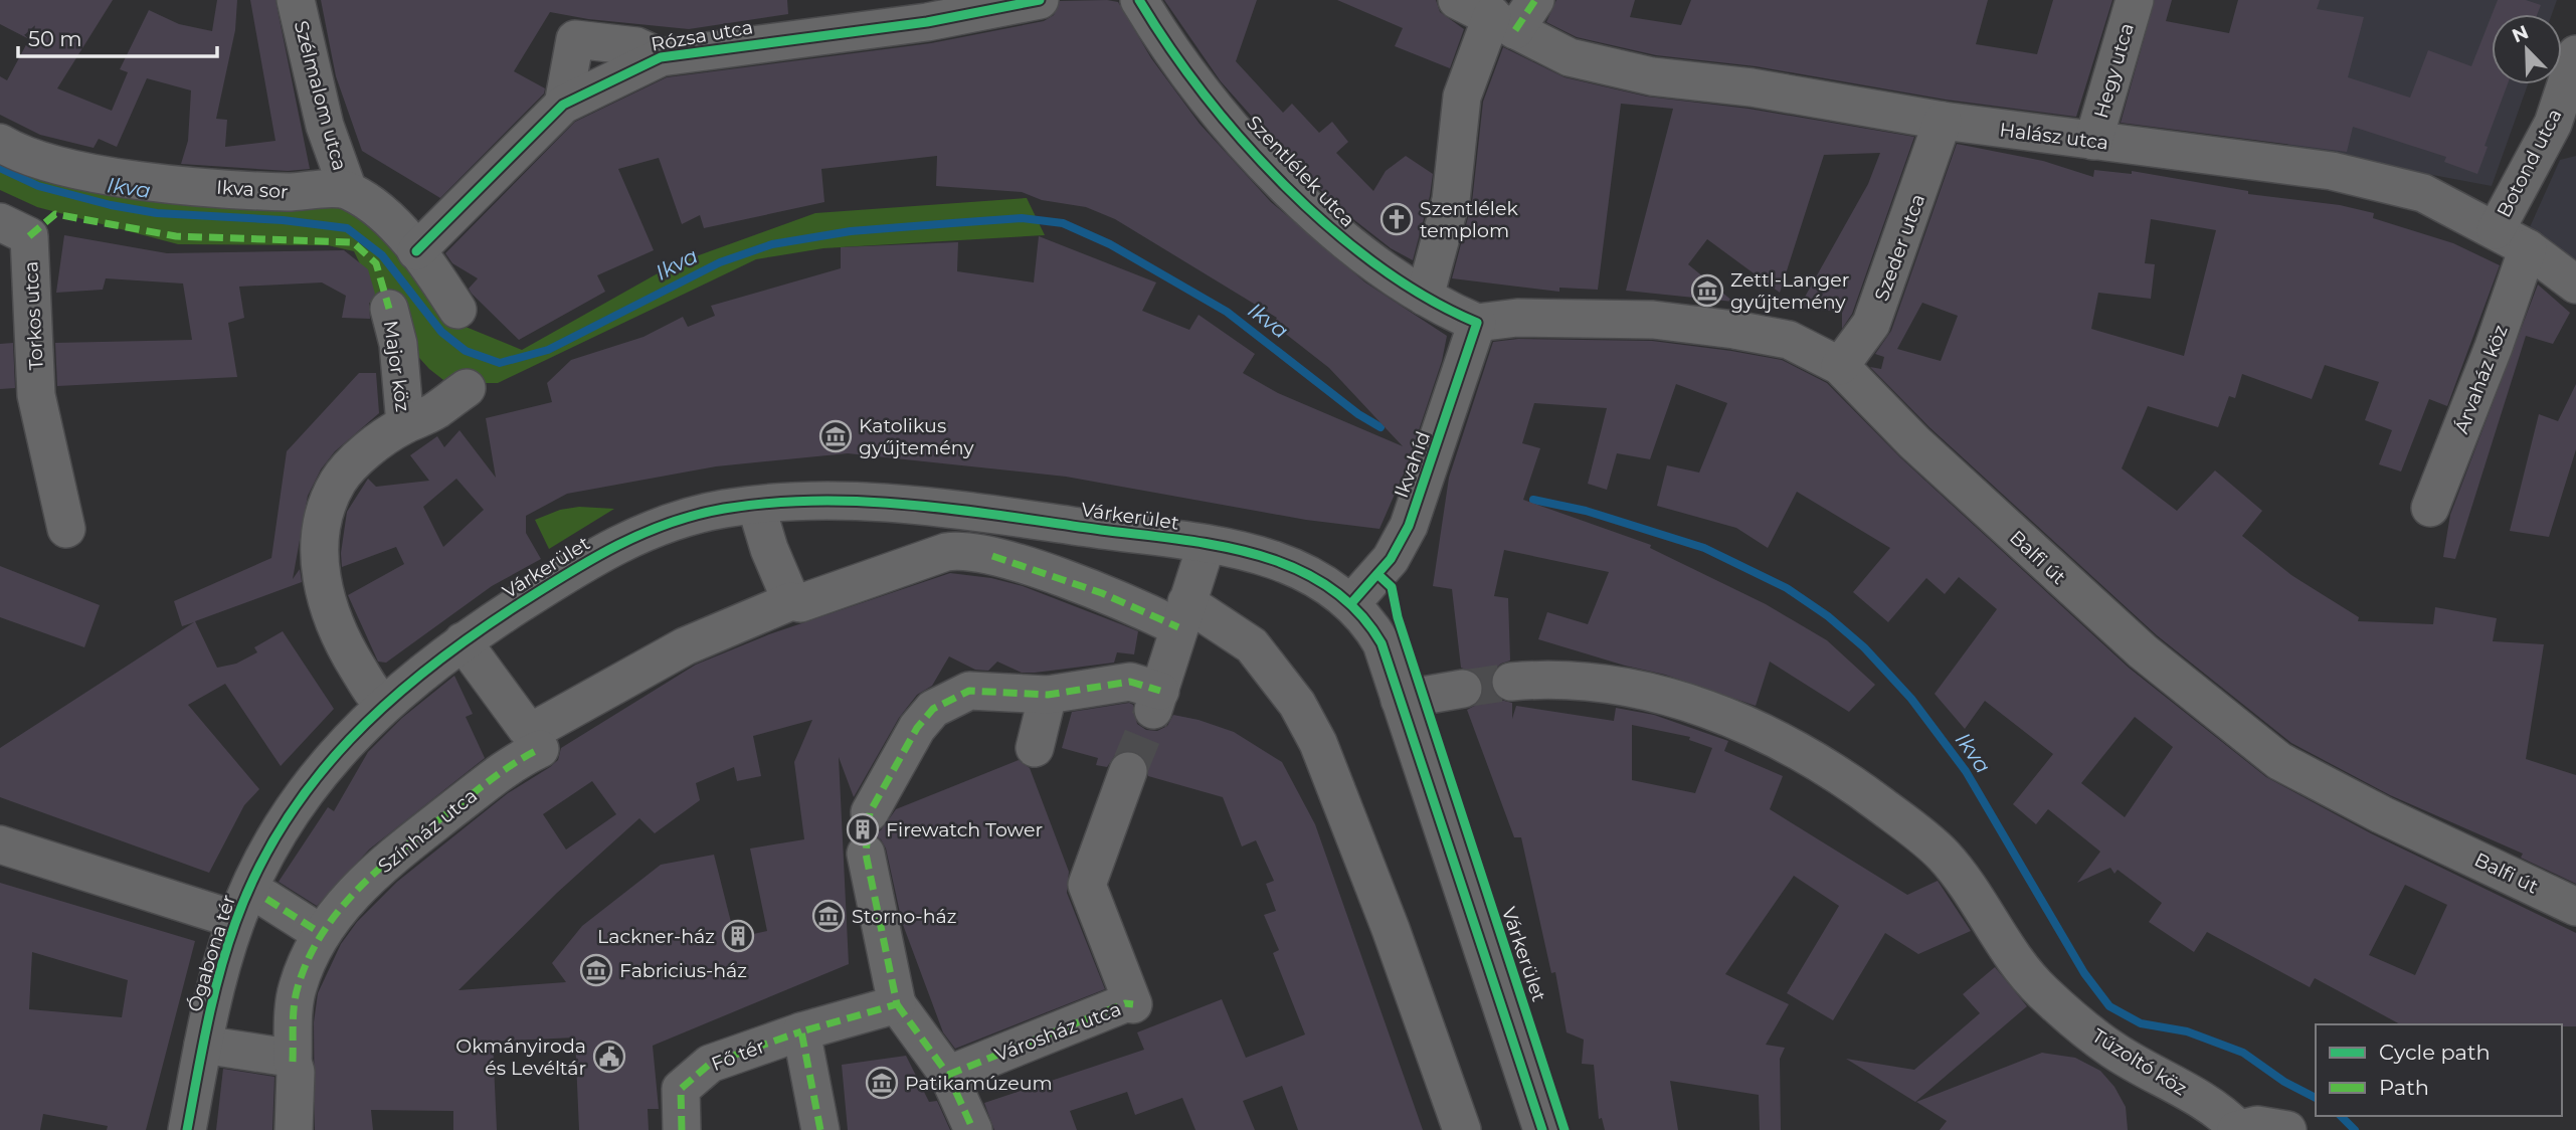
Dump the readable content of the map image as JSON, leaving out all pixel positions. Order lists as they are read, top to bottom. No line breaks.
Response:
{"streets":{"street":["Rózsa utca","Hegy utca","Szélmalom utca","Halász utca","Botond utca","Szentlélek utca","Ikva sor","Szeder utca","Torkos utca","Major köz","Árvaház köz","Ikvahíd","Várkerület","Balfi út","Színház utca","Ógabona tér","Városház utca","Fő tér","Tűzoltó köz"]},"crossings":[["Hegy utca","Halász utca"],["Szélmalom utca","Ikva sor"],["Halász utca","Botond utca"],["Halász utca","Szeder utca"],["Halász utca","Árvaház köz"],["Szentlélek utca","Ikvahíd"],["Szentlélek utca","Balfi út"],["Szeder utca","Balfi út"],["Major köz","Várkerület"],["Major köz","Ógabona tér"],["Ikvahíd","Várkerület"],["Ikvahíd","Balfi út"],["Várkerület","Ógabona tér"],["Színház utca","Ógabona tér"]],"water":["Ikva"],"places":{"church":["Szentlélek templom"],"museum":["Zettl-Langer gyűjtemény","Katolikus gyűjtemény","Storno-ház","Fabricius-ház","Patikamúzeum"],"building":["Firewatch Tower","Lackner-ház"],"public building":["Okmányiroda és Levéltár"]},"legend":["Cycle path","Path"],"scale_bar":"50 m","north":"top left"}
